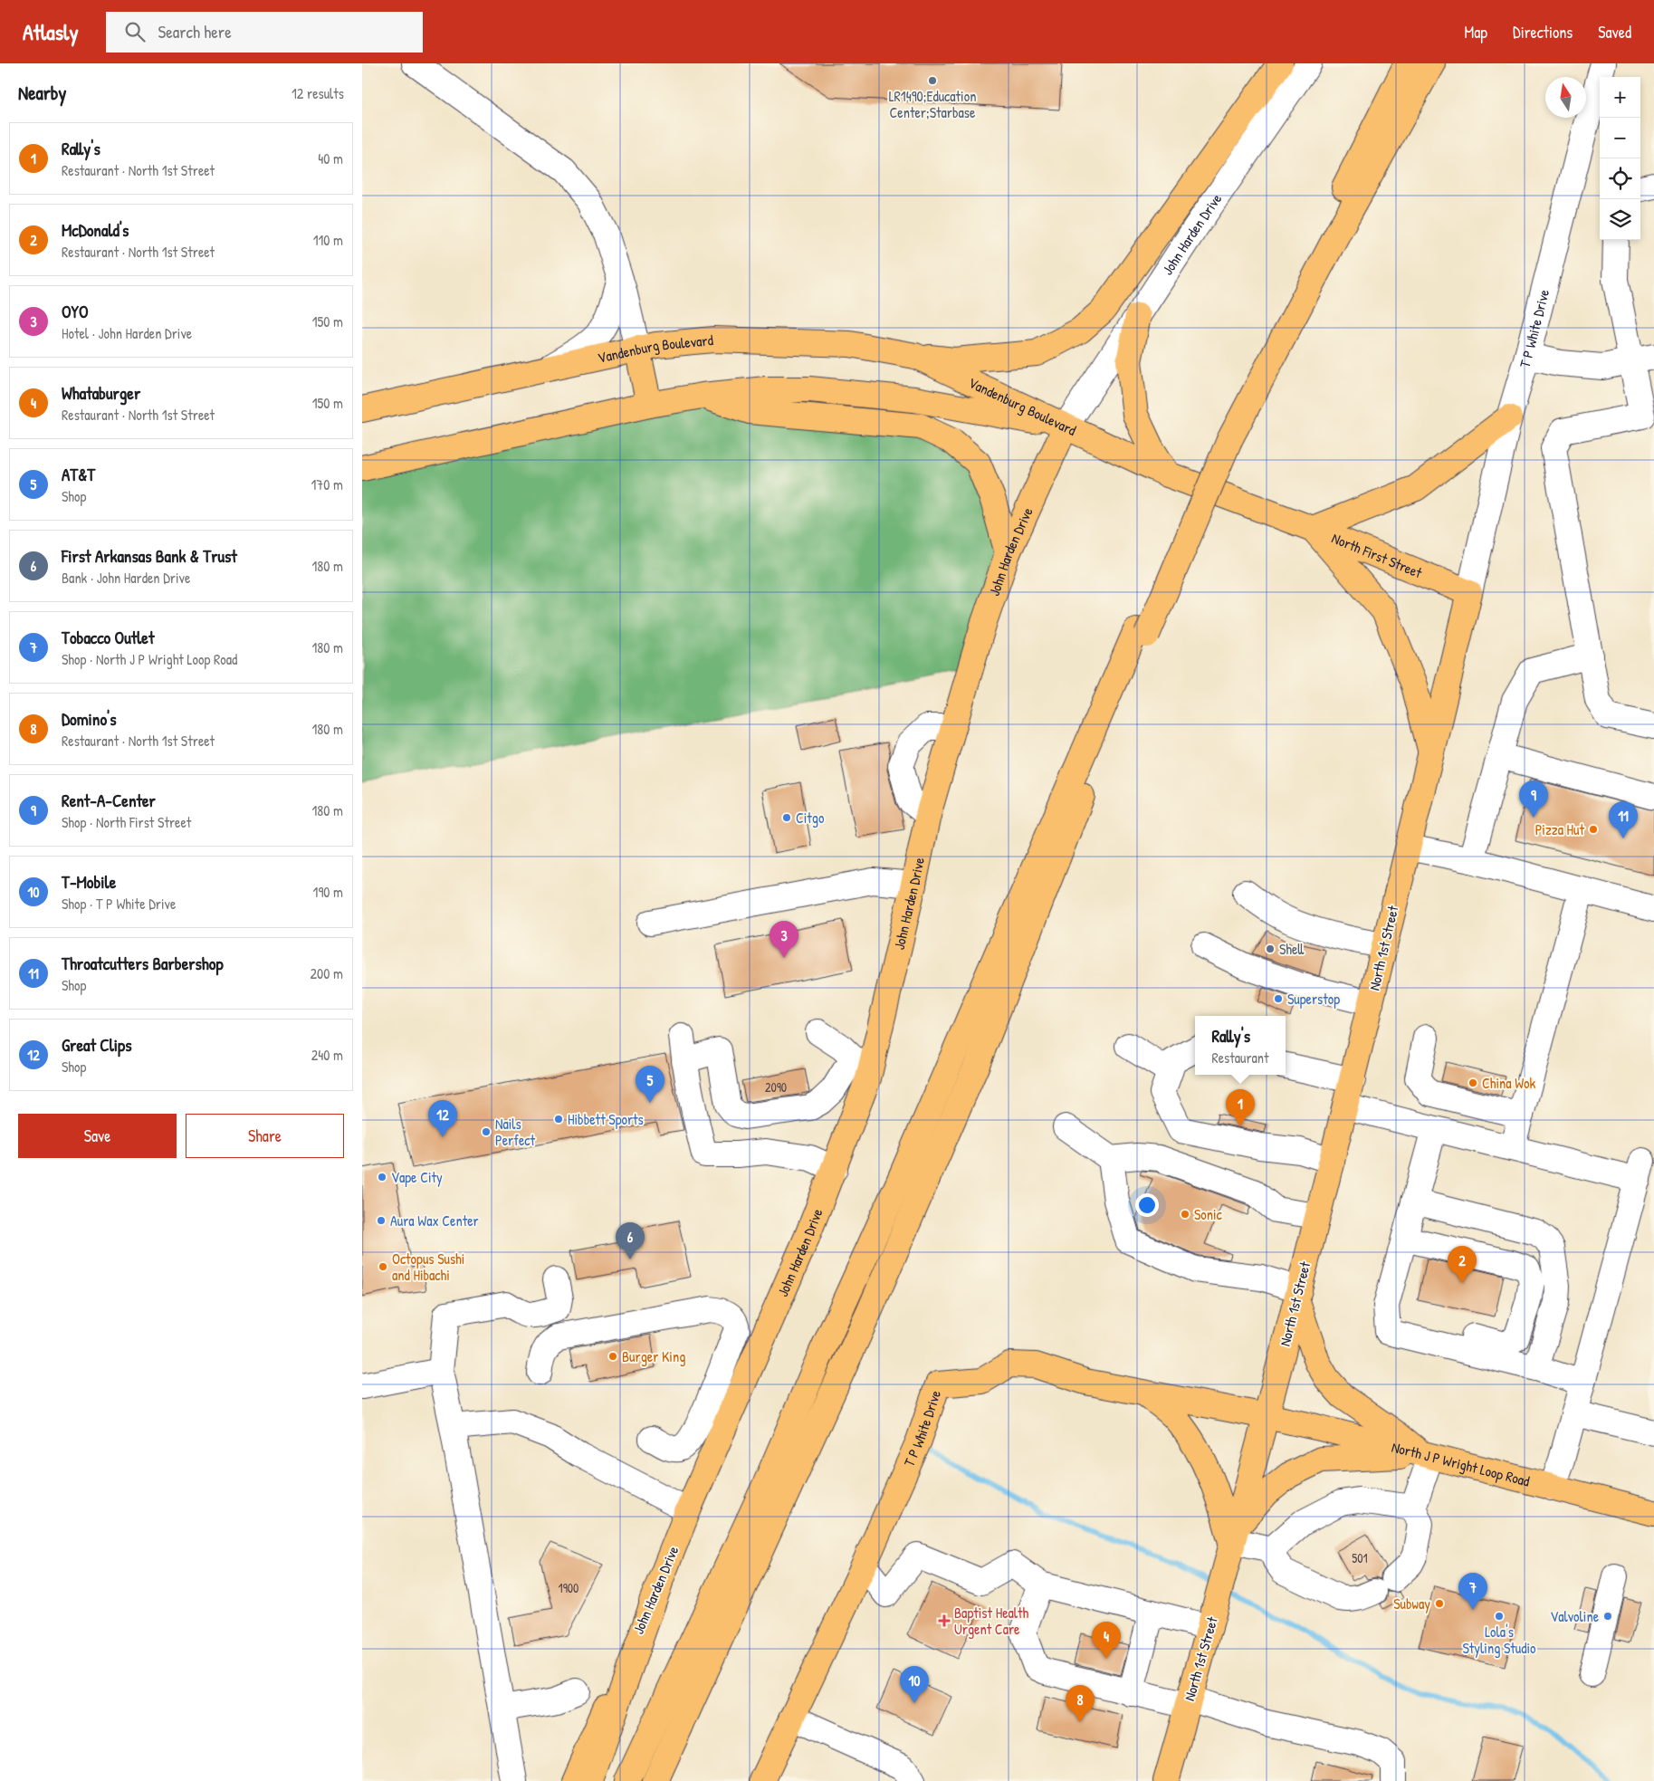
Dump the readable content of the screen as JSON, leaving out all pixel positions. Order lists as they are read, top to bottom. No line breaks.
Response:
{"streets":{"main road":["John Harden Drive","T P White Drive","Vandenburg Boulevard","North First Street","North 1st Street","North J P Wright Loop Road"]},"crossings":[["John Harden Drive","Vandenburg Boulevard"],["John Harden Drive","North First Street"],["T P White Drive","North First Street"],["T P White Drive","North 1st Street"],["T P White Drive","North J P Wright Loop Road"],["Vandenburg Boulevard","North First Street"],["North 1st Street","North J P Wright Loop Road"]],"places":{"other":["LR1490;Education Center;Starbase","Citgo","Pizza Hut","Shell","Superstop","China Wok","Hibbett Sports","Nails Perfect","Vape City","Sonic","Aura Wax Center","Octopus Sushi and Hibachi","Burger King","Subway","Lola's Styling Studio","Valvoline"],"health":["Baptist Health Urgent Care"]},"house_numbers":["2090","501","1900"],"north":"top","page":{"header":"Atlasly","search":"Search here","nav":["Map","Directions","Saved"],"heading":["Nearby","12 results"],"map_buttons":["+","−"],"list":[{"mark":"1","name":"Rally's","note":"Restaurant · North 1st Street","value":"40 m"},{"mark":"2","name":"McDonald's","note":"Restaurant · North 1st Street","value":"110 m"},{"mark":"3","name":"OYO","note":"Hotel · John Harden Drive","value":"150 m"},{"mark":"4","name":"Whataburger","note":"Restaurant · North 1st Street","value":"150 m"},{"mark":"5","name":"AT&T","note":"Shop","value":"170 m"},{"mark":"6","name":"First Arkansas Bank & Trust","note":"Bank · John Harden Drive","value":"180 m"},{"mark":"7","name":"Tobacco Outlet","note":"Shop · North J P Wright Loop Road","value":"180 m"},{"mark":"8","name":"Domino's","note":"Restaurant · North 1st Street","value":"180 m"},{"mark":"9","name":"Rent-A-Center","note":"Shop · North First Street","value":"180 m"},{"mark":"10","name":"T-Mobile","note":"Shop · T P White Drive","value":"190 m"},{"mark":"11","name":"Throatcutters Barbershop","note":"Shop","value":"200 m"},{"mark":"12","name":"Great Clips","note":"Shop","value":"240 m"}],"pins":["9","11","3","5","1","12","6","2","7","4","10","8"],"popup":["Rally's","Restaurant"],"buttons":["Save","Share"]}}
